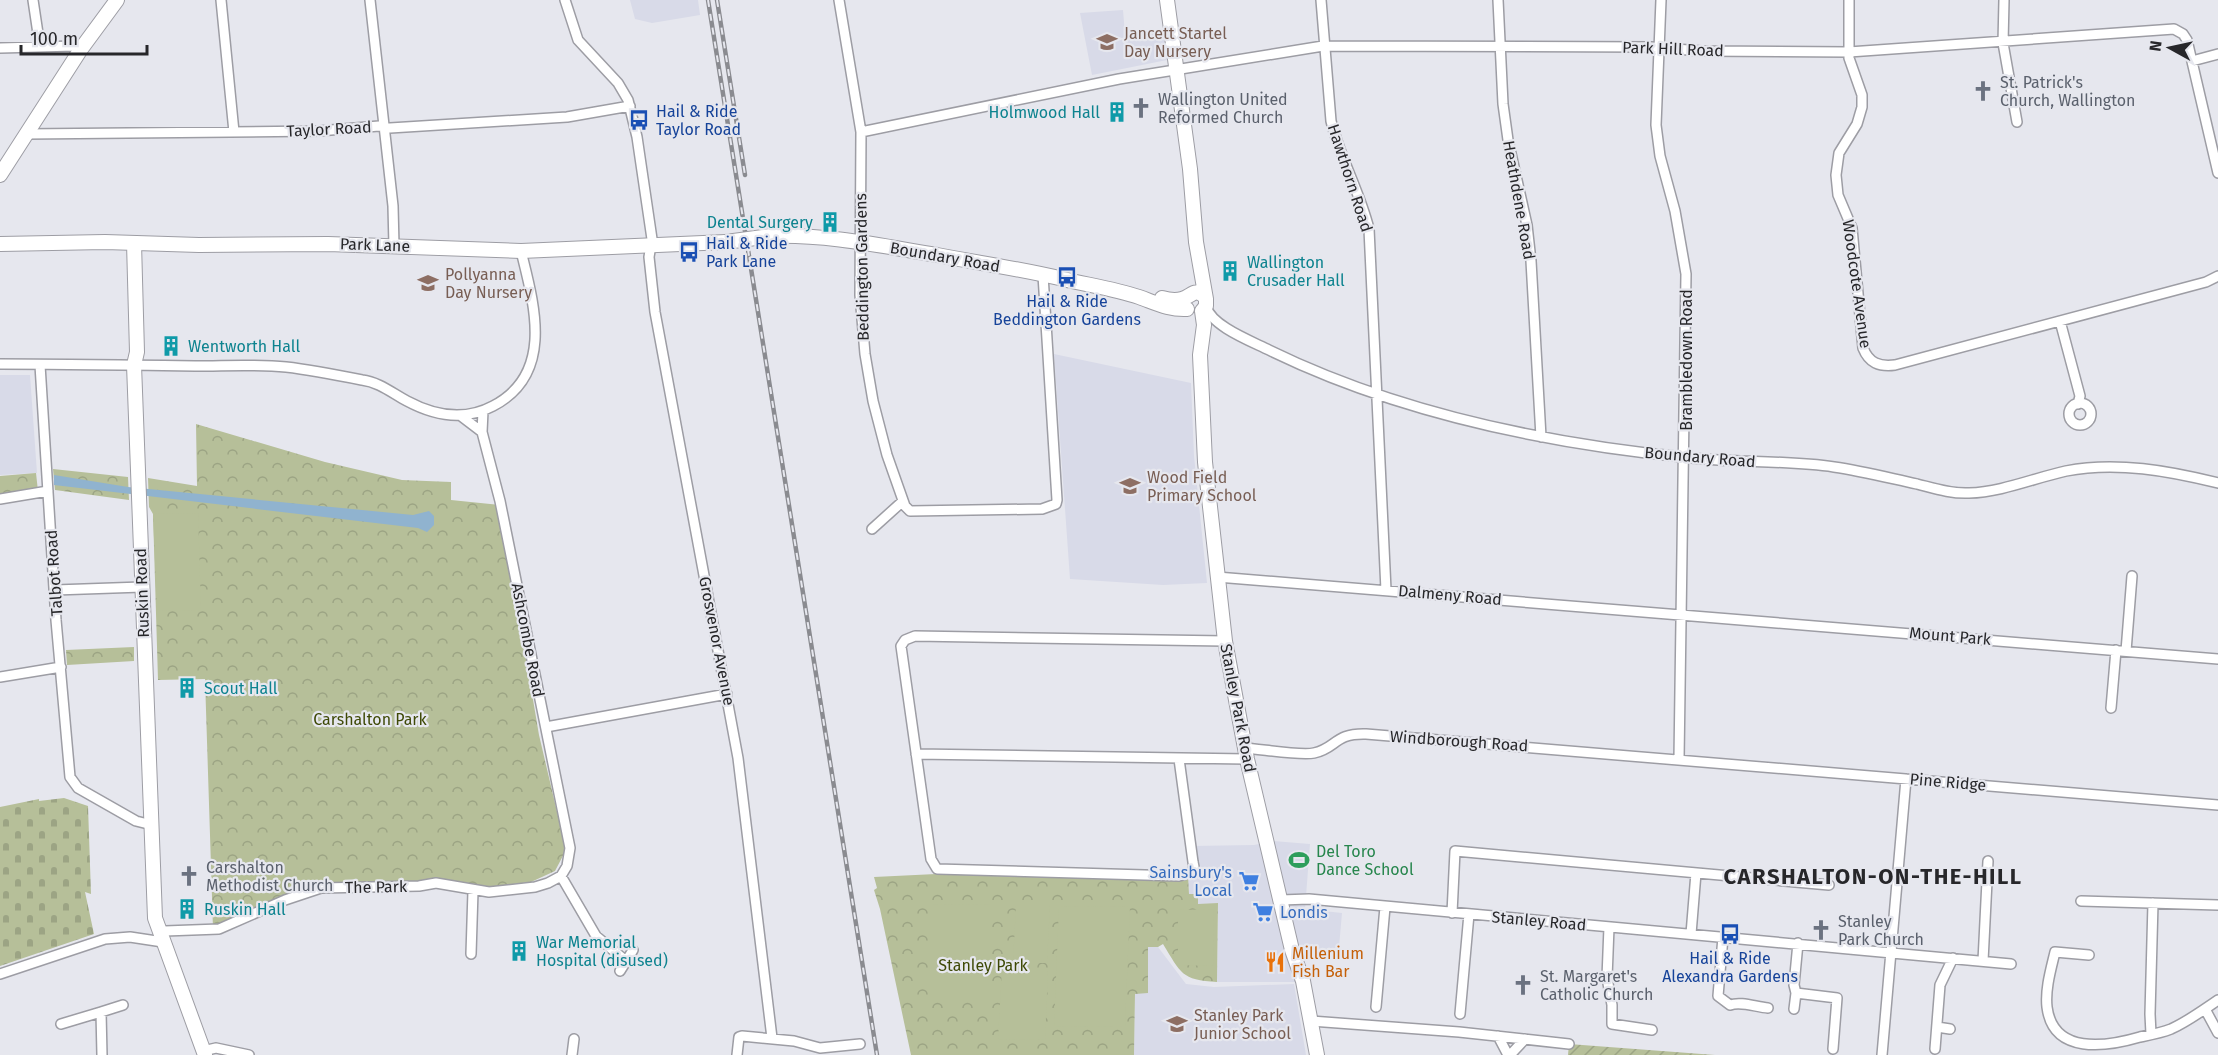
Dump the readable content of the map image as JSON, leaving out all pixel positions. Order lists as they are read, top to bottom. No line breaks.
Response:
{"streets":{"main road":["Park Lane","Boundary Road","Ruskin Road","Stanley Park Road"],"street":["Park Hill Road","Taylor Road","Hawthorn Road","Heathdene Road","Beddington Gardens","Woodcote Avenue","Brambledown Road","Talbot Road","Dalmeny Road","Mount Park","Ashcombe Road","Grosvenor Avenue","Windborough Road","Pine Ridge","The Park","Stanley Road"]},"crossings":[["Park Hill Road","Hawthorn Road"],["Park Hill Road","Heathdene Road"],["Park Hill Road","Beddington Gardens"],["Park Hill Road","Woodcote Avenue"],["Park Hill Road","Brambledown Road"],["Park Hill Road","Stanley Park Road"],["Taylor Road","Grosvenor Avenue"],["Hawthorn Road","Boundary Road"],["Hawthorn Road","Dalmeny Road"],["Heathdene Road","Boundary Road"],["Park Lane","Boundary Road"],["Park Lane","Ruskin Road"],["Park Lane","Grosvenor Avenue"],["Boundary Road","Beddington Gardens"],["Boundary Road","Brambledown Road"],["Boundary Road","Stanley Park Road"],["Brambledown Road","Dalmeny Road"],["Brambledown Road","Mount Park"],["Brambledown Road","Windborough Road"],["Brambledown Road","Pine Ridge"],["Talbot Road","Ruskin Road"],["Ruskin Road","The Park"],["Dalmeny Road","Mount Park"],["Dalmeny Road","Stanley Park Road"],["Ashcombe Road","The Park"],["Stanley Park Road","Windborough Road"],["Stanley Park Road","Stanley Road"],["Windborough Road","Pine Ridge"]],"districts":["CARSHALTON-ON-THE-HILL"],"parks":["Carshalton Park","Stanley Park"],"places":{"school or university":["Jancett Startel Day Nursery","Pollyanna Day Nursery","Wood Field Primary School","Stanley Park Junior School"],"church":["St. Patrick's Church, Wallington","Wallington United Reformed Church","Carshalton Methodist Church","Stanley Park Church","St. Margaret's Catholic Church"],"building":["Holmwood Hall","Dental Surgery","Wallington Crusader Hall","Wentworth Hall","Scout Hall","Ruskin Hall","War Memorial Hospital (disused)"],"bus stop":["Hail & Ride Taylor Road","Hail & Ride Park Lane","Hail & Ride Beddington Gardens","Hail & Ride Alexandra Gardens"],"sports":["Del Toro Dance School"],"supermarket":["Sainsbury's Local","Londis"],"restaurant":["Millenium Fish Bar"]},"scale_bar":"100 m","north":"left"}
